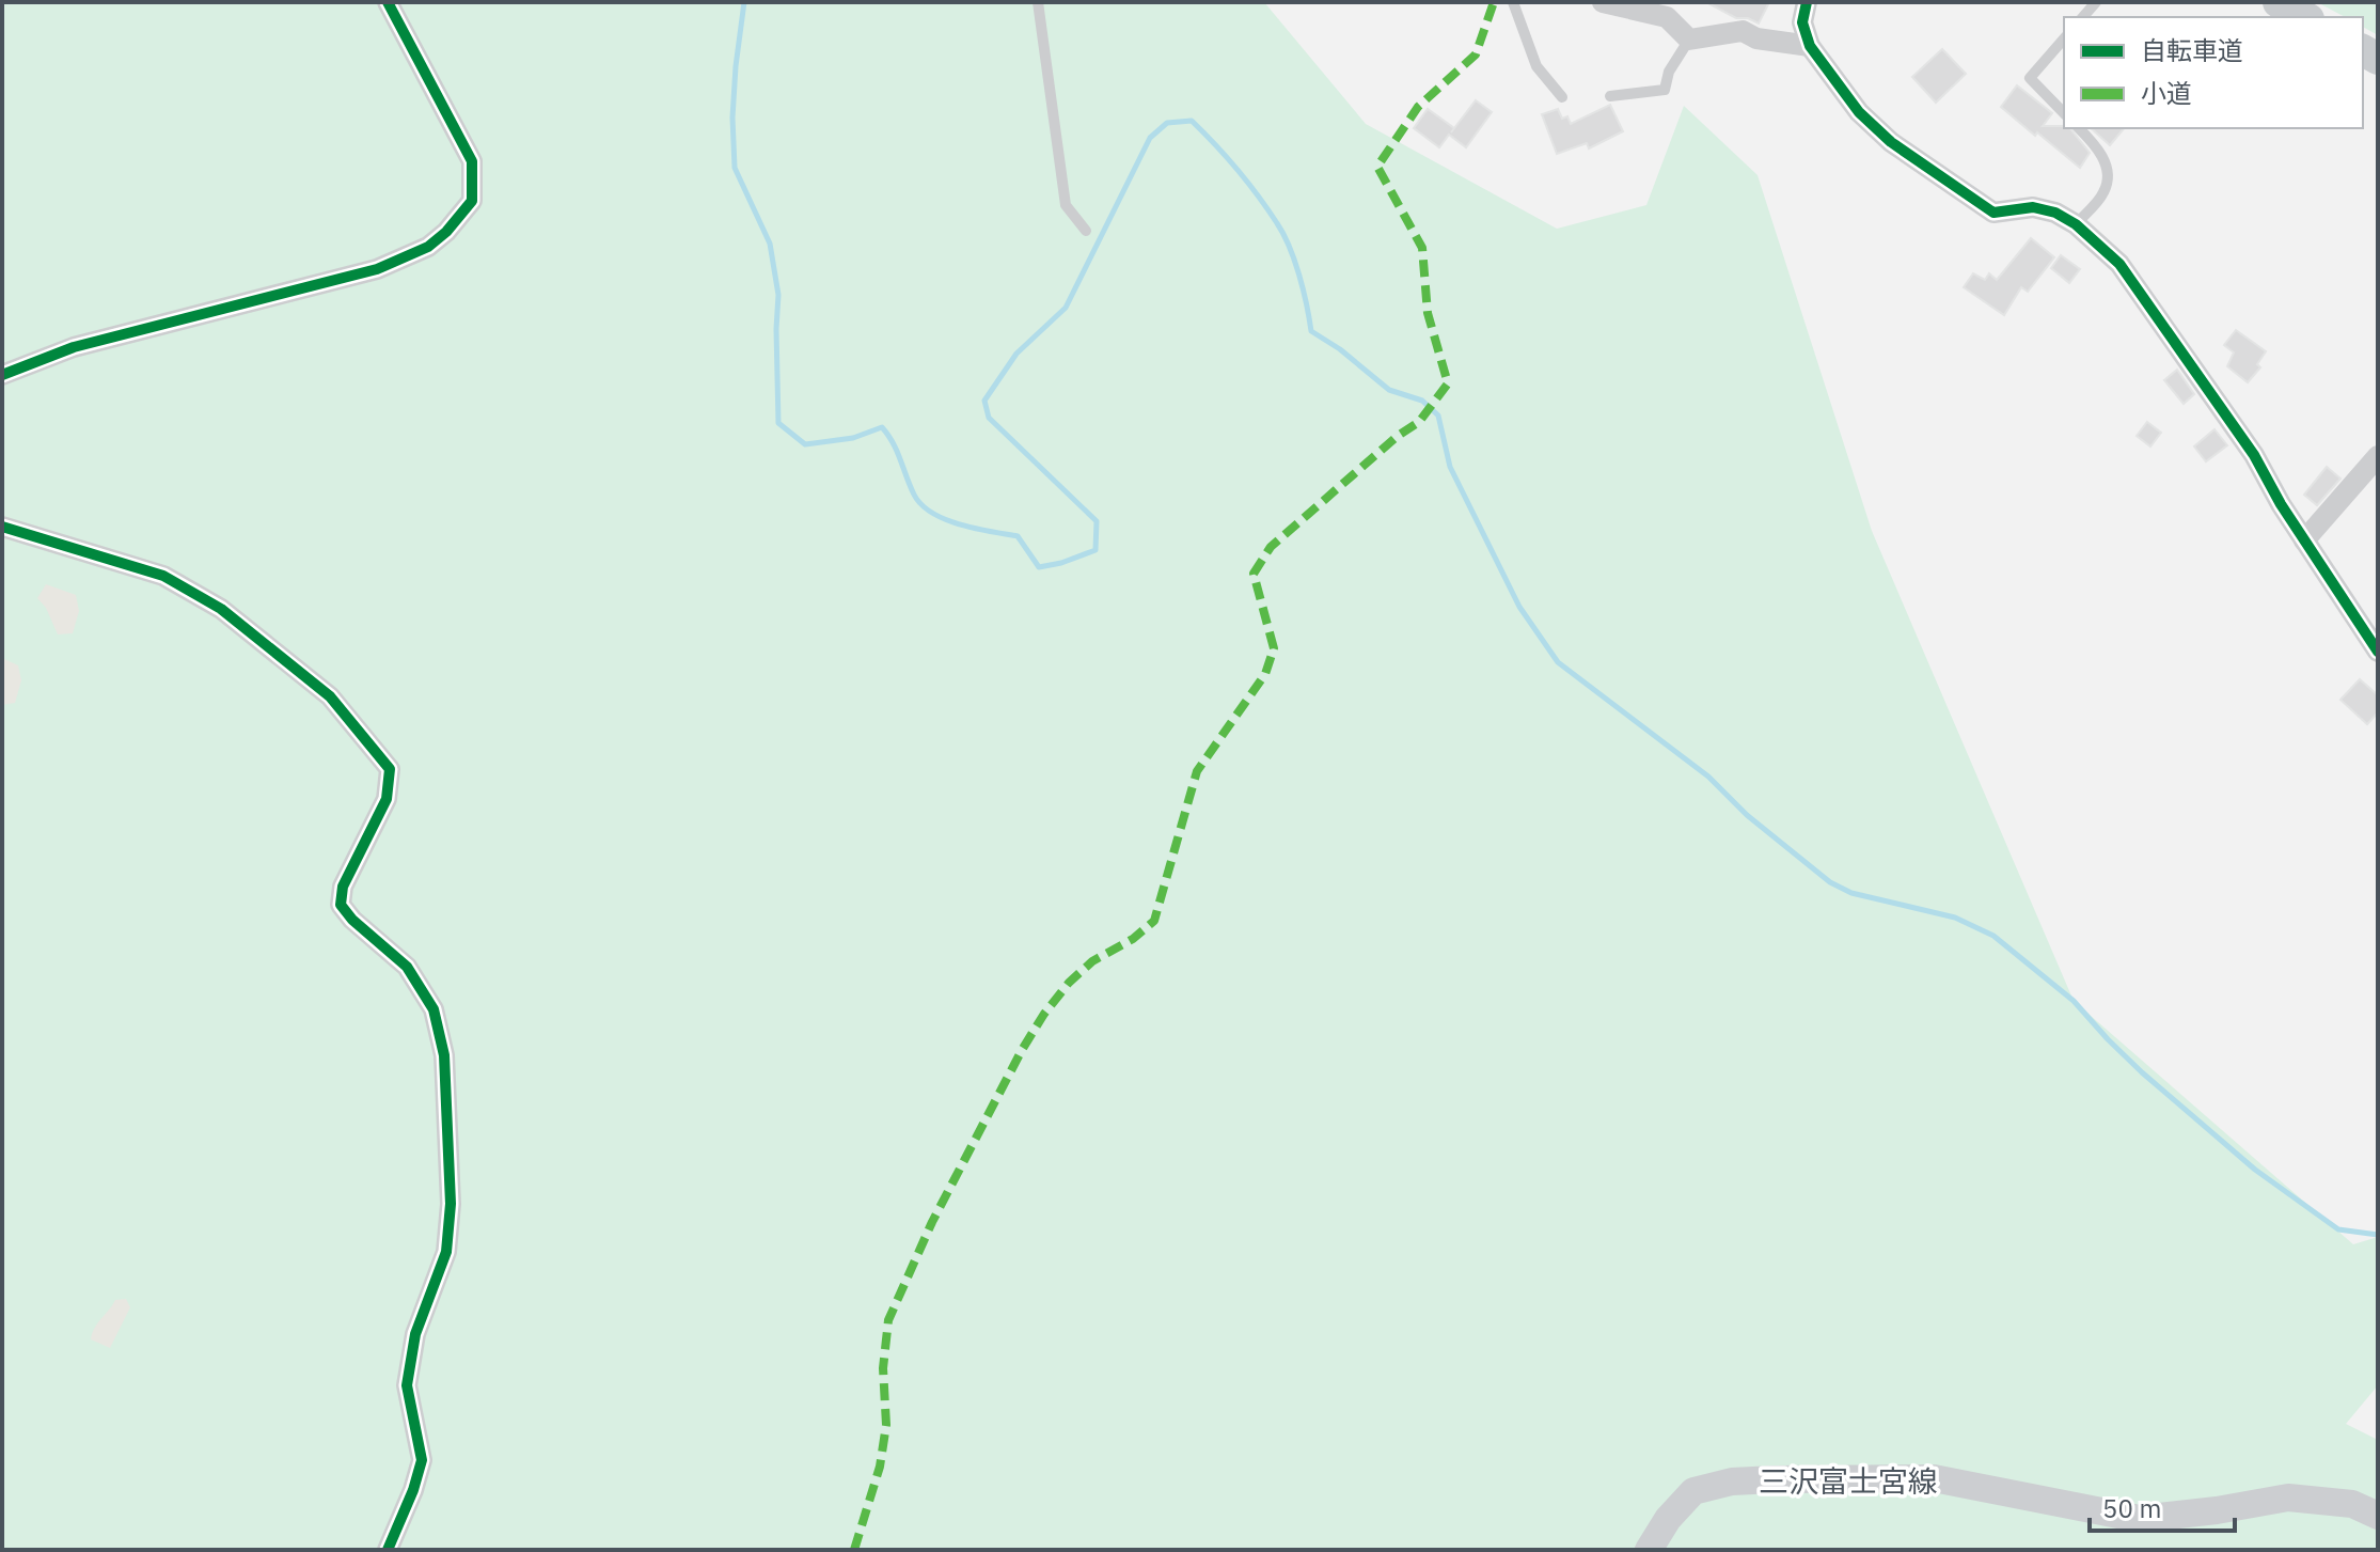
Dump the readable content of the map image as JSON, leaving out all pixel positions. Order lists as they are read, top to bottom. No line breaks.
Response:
{"streets":{"main road":["三沢富士宮線"]},"legend":["自転車道","小道"],"scale_bar":"50 m"}
